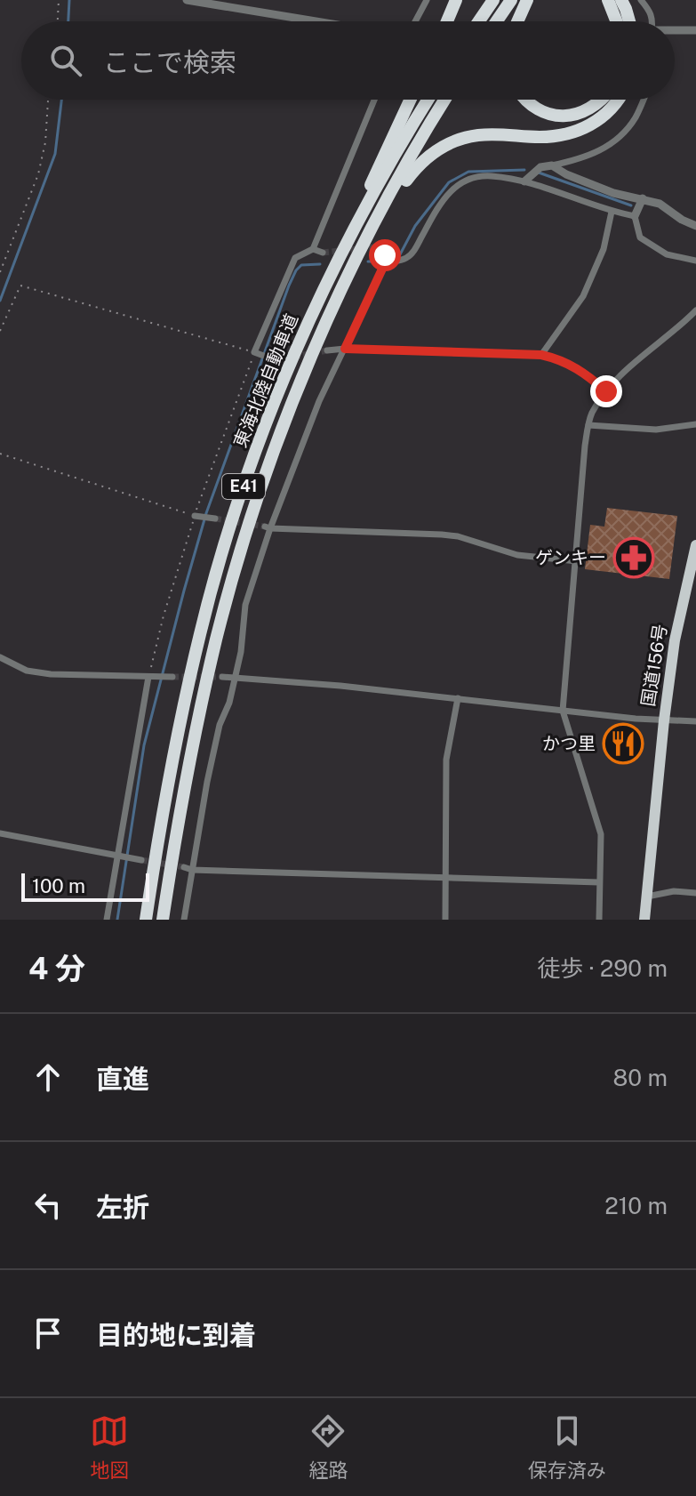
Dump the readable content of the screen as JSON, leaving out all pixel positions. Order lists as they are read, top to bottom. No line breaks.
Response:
{"streets":{"highway":["東海北陸自動車道","E41","国道156号"]},"places":{"pharmacy":["ゲンキー"],"restaurant":["かつ里"]},"scale_bar":"100 m","page":{"search":"ここで検索","scale":"100 m","heading":["4 分","徒歩 · 290 m"],"list":[["直進","80 m"],["左折","210 m"],"目的地に到着"],"nav":["地図","経路","保存済み"]}}
